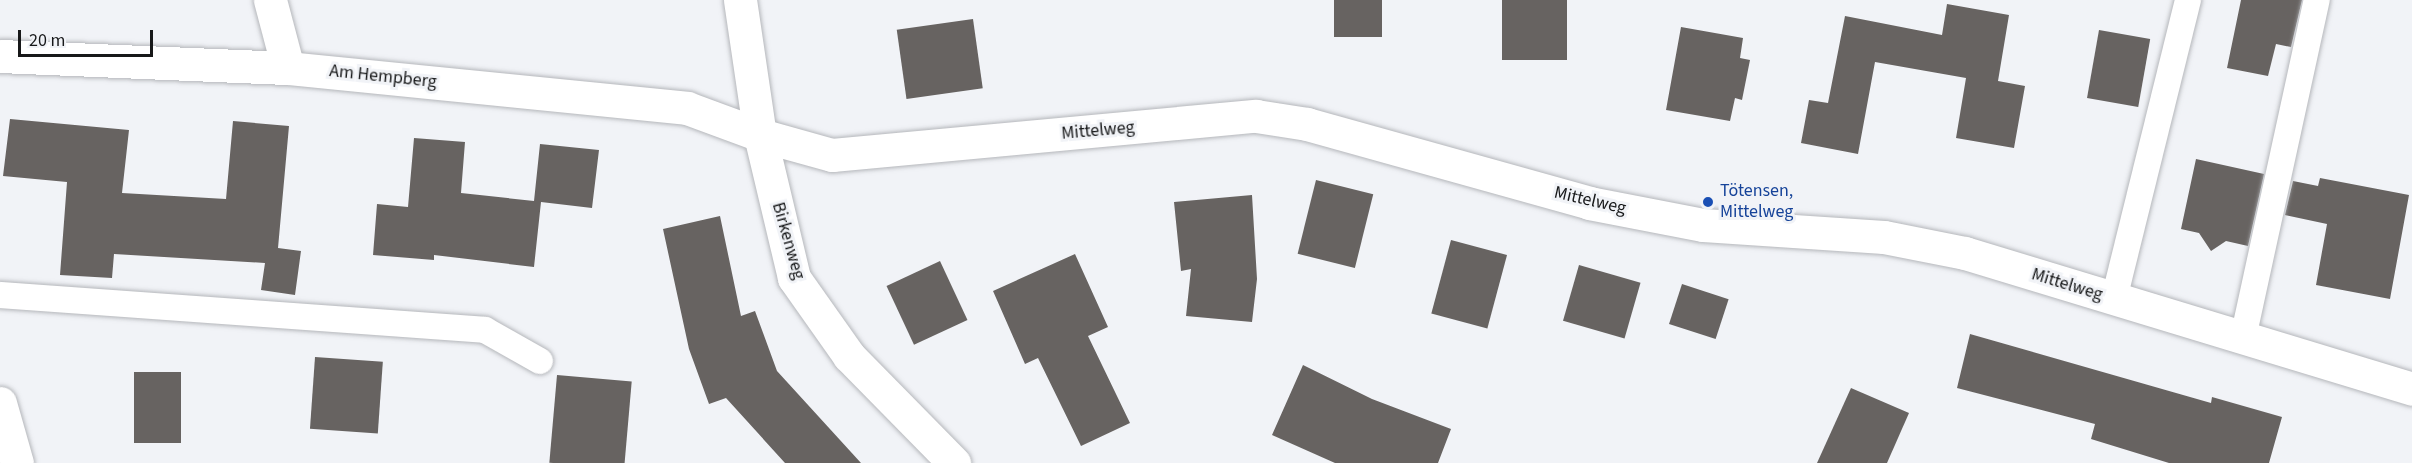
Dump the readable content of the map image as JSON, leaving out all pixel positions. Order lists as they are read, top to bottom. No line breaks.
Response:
{"streets":{"street":["Am Hempberg","Mittelweg","Birkenweg"]},"crossings":[["Am Hempberg","Mittelweg"],["Am Hempberg","Birkenweg"],["Mittelweg","Birkenweg"]],"places":["Tötensen, Mittelweg"],"scale_bar":"20 m"}
